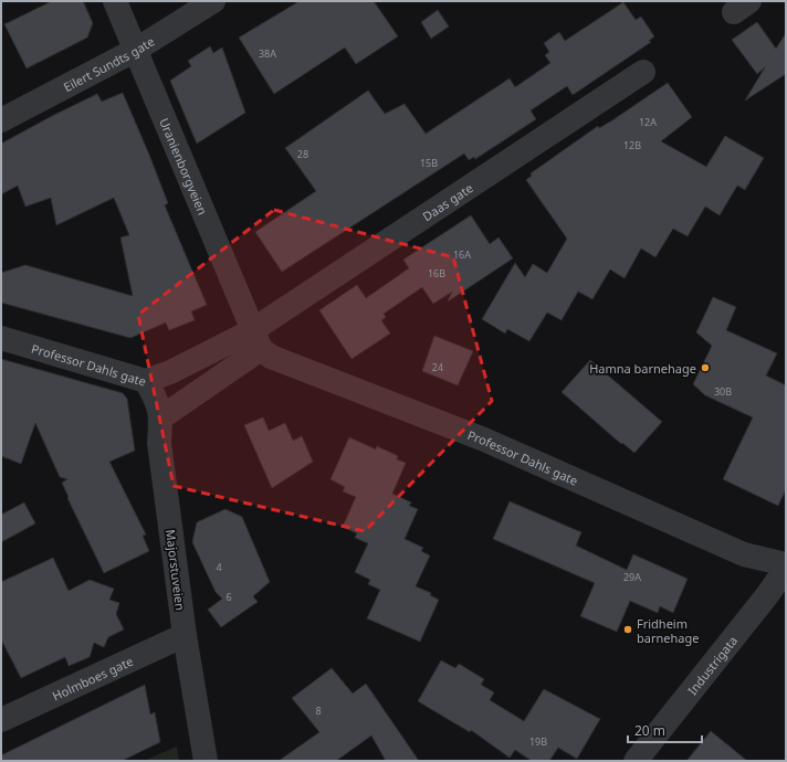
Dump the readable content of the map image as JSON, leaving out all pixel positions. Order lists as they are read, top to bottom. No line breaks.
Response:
{"streets":{"street":["Eilert Sundts gate","Uranienborgveien","Daas gate","Professor Dahls gate","Majorstuveien","Industrigata","Holmboes gate"]},"crossings":[["Eilert Sundts gate","Uranienborgveien"],["Uranienborgveien","Daas gate"],["Uranienborgveien","Professor Dahls gate"],["Daas gate","Professor Dahls gate"],["Professor Dahls gate","Majorstuveien"],["Majorstuveien","Holmboes gate"]],"places":["Hamna barnehage","Fridheim barnehage"],"house_numbers":["38A","12A","12B","28","15B","16A","16B","24","30B","4","29A","6","8","19B"],"scale_bar":"20 m"}
